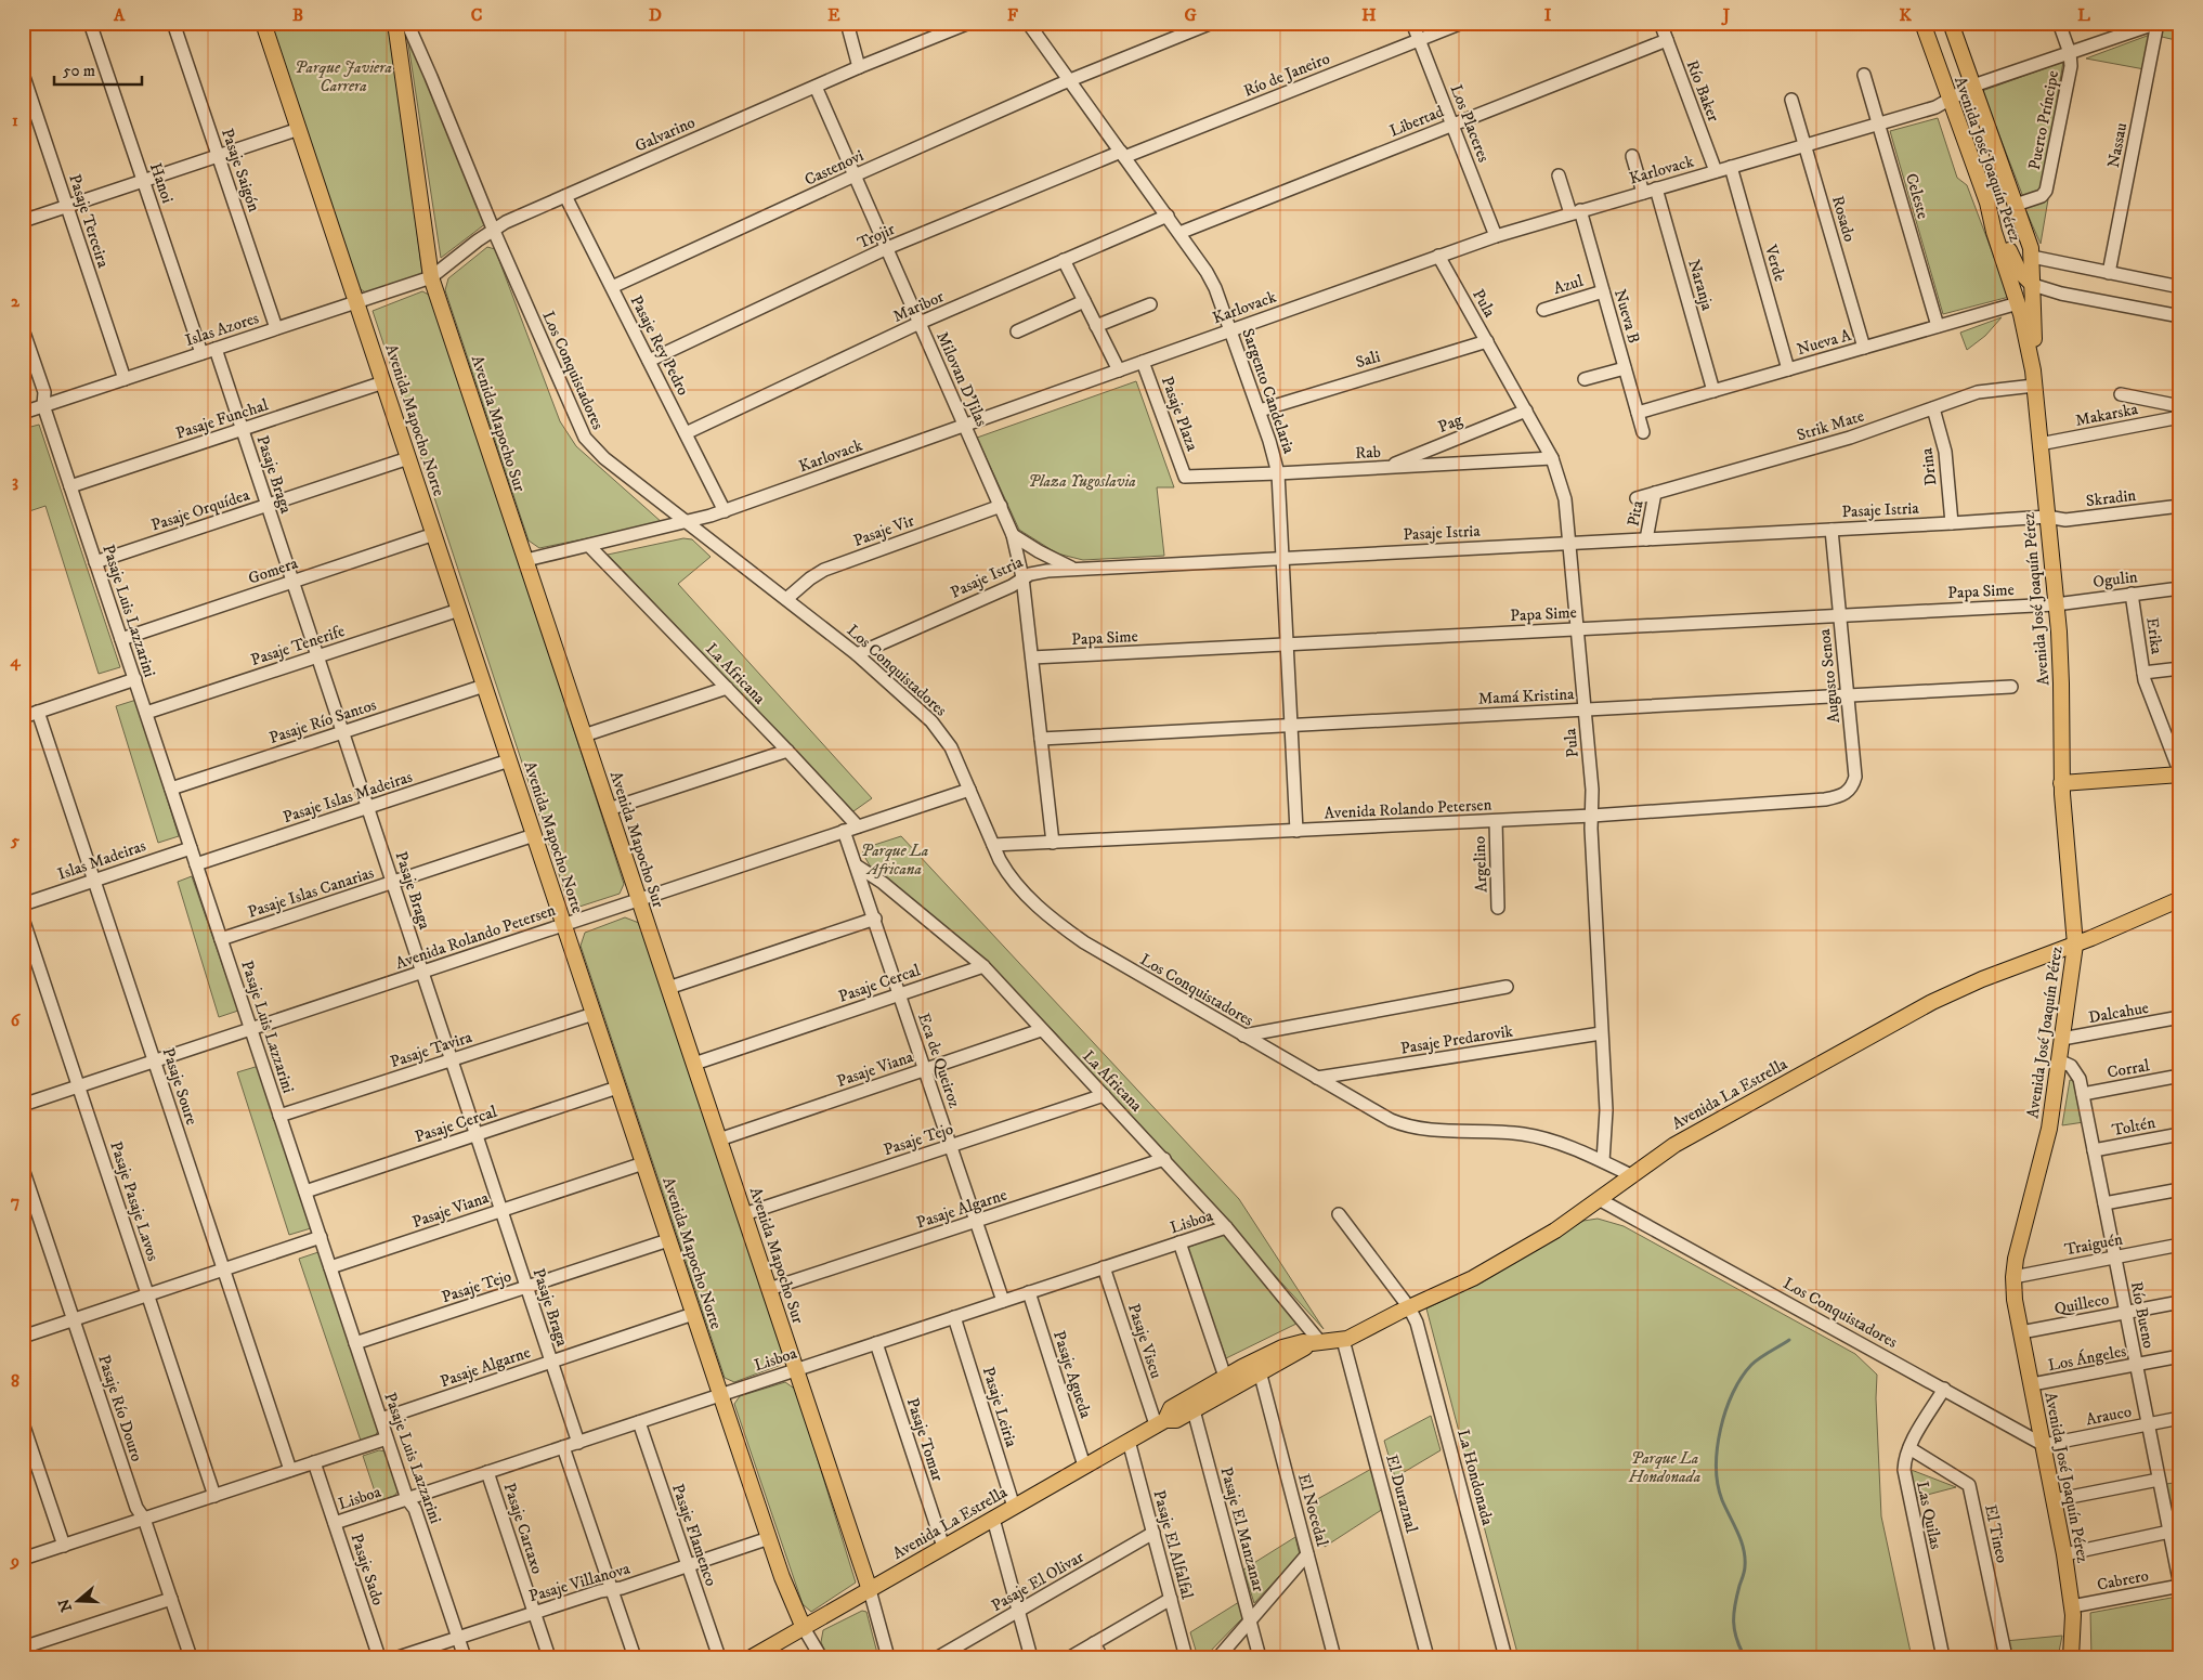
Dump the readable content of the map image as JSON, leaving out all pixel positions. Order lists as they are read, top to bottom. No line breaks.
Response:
{"streets":{"main road":["Avenida José Joaquín Pérez","Avenida Mapocho Norte","Avenida Mapocho Sur","Avenida La Estrella"],"street":["Río de Janeiro","Río Baker","Puerto Príncipe","Libertad","Los Placeres","Galvarino","Nassau","Castenovi","Pasaje Saigón","Karlovack","Hanoi","Celeste","Rosado","Pasaje Terceira","Trojir","Verde","Azul","Naranja","Pula","Maribor","Nueva B","Islas Azores","Nueva A","Pasaje Rey Pedro","Sali","Los Conquistadores","Milovan D'Jilas","Sargento Candelaria","Pasaje Plaza","Makarska","Pasaje Funchal","Pag","Strik Mate","Rab","Drina","Pasaje Braga","Skradin","Pasaje Orquídea","Pasaje Istria","Pita","Pasaje Vir","Gomera","Ogulin","Papa Sime","Pasaje Luis Lazzarini","Erika","Pasaje Tenerife","La Africana","Augusto Senoa","Mamá Kristina","Pasaje Río Santos","Pasaje Islas Madeiras","Avenida Rolando Petersen","Islas Madeiras","Argelino","Pasaje Islas Canarias","Pasaje Cercal","Dalcahue","Pasaje Predarovik","Pasaje Tavira","Eca de Queiroz","Pasaje Viana","Corral","Pasaje Soure","Toltén","Pasaje Tejo","Pasaje Pasaje Lavos","Pasaje Algarne","Lisboa","Traiguén","Quilleco","Río Bueno","Pasaje Viscu","Los Ángeles","Pasaje Agueda","Pasaje Leiria","Pasaje Río Douro","Arauco","Pasaje Tomar","La Hondonada","El Duraznal","El Nocedal","Las Quilas","Pasaje Cartaxo","Pasaje El Manzanar","El Tineo","Pasaje Flamenco","Pasaje El Alfalfal","Pasaje Sado","Cabrero","Pasaje El Olivar","Pasaje Villanova"]},"crossings":[["Río de Janeiro","Los Placeres"],["Río de Janeiro","Trojir"],["Río de Janeiro","Sargento Candelaria"],["Río Baker","Libertad"],["Río Baker","Karlovack"],["Puerto Príncipe","Avenida José Joaquín Pérez"],["Puerto Príncipe","Karlovack"],["Libertad","Los Placeres"],["Libertad","Sargento Candelaria"],["Los Placeres","Karlovack"],["Galvarino","Islas Azores"],["Galvarino","Pasaje Rey Pedro"],["Galvarino","Los Conquistadores"],["Galvarino","Milovan D'Jilas"],["Galvarino","Avenida Mapocho Sur"],["Nassau","Karlovack"],["Avenida José Joaquín Pérez","Karlovack"],["Avenida José Joaquín Pérez","Nueva A"],["Avenida José Joaquín Pérez","Los Conquistadores"],["Avenida José Joaquín Pérez","Makarska"],["Avenida José Joaquín Pérez","Strik Mate"],["Avenida José Joaquín Pérez","Skradin"],["Avenida José Joaquín Pérez","Pasaje Istria"],["Avenida José Joaquín Pérez","Ogulin"],["Avenida José Joaquín Pérez","Papa Sime"],["Avenida José Joaquín Pérez","Dalcahue"],["Avenida José Joaquín Pérez","Avenida La Estrella"],["Avenida José Joaquín Pérez","Traiguén"],["Avenida José Joaquín Pérez","Quilleco"],["Avenida José Joaquín Pérez","Río Bueno"],["Avenida José Joaquín Pérez","Los Ángeles"],["Avenida José Joaquín Pérez","Arauco"],["Avenida José Joaquín Pérez","Cabrero"],["Castenovi","Pasaje Rey Pedro"],["Castenovi","Milovan D'Jilas"],["Castenovi","Sargento Candelaria"],["Pasaje Saigón","Islas Azores"],["Karlovack","Celeste"],["Karlovack","Rosado"],["Karlovack","Verde"],["Karlovack","Naranja"],["Karlovack","Pula"],["Karlovack","Nueva B"],["Karlovack","Pasaje Rey Pedro"],["Karlovack","Los Conquistadores"],["Karlovack","Milovan D'Jilas"],["Karlovack","Sargento Candelaria"],["Karlovack","Pasaje Plaza"],["Karlovack","Avenida Mapocho Sur"],["Karlovack","La Africana"],["Hanoi","Islas Azores"],["Celeste","Nueva A"],["Rosado","Nueva A"],["Pasaje Terceira","Islas Azores"],["Trojir","Pasaje Rey Pedro"],["Trojir","Milovan D'Jilas"],["Trojir","Sargento Candelaria"],["Verde","Nueva A"],["Azul","Nueva B"],["Naranja","Nueva A"],["Pula","Sali"],["Pula","Los Conquistadores"],["Pula","Pag"],["Pula","Rab"],["Pula","Pasaje Istria"],["Pula","Papa Sime"],["Pula","Mamá Kristina"],["Pula","Avenida Rolando Petersen"],["Pula","Pasaje Predarovik"],["Maribor","Pasaje Rey Pedro"],["Maribor","Milovan D'Jilas"],["Maribor","Sargento Candelaria"],["Nueva B","Nueva A"],["Islas Azores","Avenida Mapocho Norte"],["Islas Azores","Avenida Mapocho Sur"],["Islas Azores","Pasaje Braga"],["Islas Azores","Pasaje Luis Lazzarini"],["Sali","Sargento Candelaria"],["Los Conquistadores","Pasaje Istria"],["Los Conquistadores","Pasaje Vir"],["Los Conquistadores","Avenida Rolando Petersen"],["Los Conquistadores","Pasaje Predarovik"],["Los Conquistadores","Avenida La Estrella"],["Los Conquistadores","Arauco"],["Los Conquistadores","Las Quilas"],["Milovan D'Jilas","Pasaje Istria"],["Milovan D'Jilas","Pasaje Vir"],["Milovan D'Jilas","Papa Sime"],["Milovan D'Jilas","Mamá Kristina"],["Milovan D'Jilas","Avenida Rolando Petersen"],["Sargento Candelaria","Rab"],["Sargento Candelaria","Pasaje Istria"],["Sargento Candelaria","Papa Sime"],["Sargento Candelaria","Mamá Kristina"],["Sargento Candelaria","Avenida Rolando Petersen"],["Pasaje Plaza","Rab"],["Pasaje Funchal","Avenida Mapocho Norte"],["Pasaje Funchal","Pasaje Braga"],["Pasaje Funchal","Pasaje Luis Lazzarini"],["Avenida Mapocho Norte","Pasaje Orquídea"],["Avenida Mapocho Norte","Gomera"],["Avenida Mapocho Norte","Pasaje Tenerife"],["Avenida Mapocho Norte","Pasaje Río Santos"],["Avenida Mapocho Norte","Pasaje Islas Madeiras"],["Avenida Mapocho Norte","Avenida Rolando Petersen"],["Avenida Mapocho Norte","Pasaje Islas Canarias"],["Avenida Mapocho Norte","Pasaje Cercal"],["Avenida Mapocho Norte","Pasaje Tavira"],["Avenida Mapocho Norte","Pasaje Viana"],["Avenida Mapocho Norte","Avenida La Estrella"],["Avenida Mapocho Norte","Pasaje Tejo"],["Avenida Mapocho Norte","Pasaje Algarne"],["Avenida Mapocho Norte","Lisboa"],["Avenida Mapocho Norte","Pasaje Villanova"],["Avenida Mapocho Sur","Avenida Rolando Petersen"],["Avenida Mapocho Sur","Pasaje Cercal"],["Avenida Mapocho Sur","Pasaje Viana"],["Avenida Mapocho Sur","Avenida La Estrella"],["Avenida Mapocho Sur","Pasaje Tejo"],["Avenida Mapocho Sur","Pasaje Algarne"],["Avenida Mapocho Sur","Lisboa"],["Pag","Rab"],["Strik Mate","Drina"],["Strik Mate","Pita"],["Drina","Pasaje Istria"],["Pasaje Braga","Pasaje Orquídea"],["Pasaje Braga","Gomera"],["Pasaje Braga","Pasaje Tenerife"],["Pasaje Braga","Pasaje Río Santos"],["Pasaje Braga","Pasaje Islas Madeiras"],["Pasaje Braga","Avenida Rolando Petersen"],["Pasaje Braga","Pasaje Islas Canarias"],["Pasaje Braga","Pasaje Cercal"],["Pasaje Braga","Pasaje Tavira"],["Pasaje Braga","Pasaje Viana"],["Pasaje Braga","Pasaje Tejo"],["Pasaje Braga","Pasaje Algarne"],["Pasaje Braga","Lisboa"],["Skradin","Pasaje Istria"],["Pasaje Orquídea","Pasaje Luis Lazzarini"],["Pasaje Istria","Pita"],["Pasaje Istria","Augusto Senoa"],["Gomera","Pasaje Luis Lazzarini"],["Ogulin","Papa Sime"],["Ogulin","Erika"],["Papa Sime","Augusto Senoa"],["Pasaje Luis Lazzarini","Pasaje Tenerife"],["Pasaje Luis Lazzarini","Pasaje Río Santos"],["Pasaje Luis Lazzarini","Pasaje Islas Madeiras"],["Pasaje Luis Lazzarini","Avenida Rolando Petersen"],["Pasaje Luis Lazzarini","Islas Madeiras"],["Pasaje Luis Lazzarini","Pasaje Islas Canarias"],["Pasaje Luis Lazzarini","Pasaje Cercal"],["Pasaje Luis Lazzarini","Pasaje Tavira"],["Pasaje Luis Lazzarini","Pasaje Viana"],["Pasaje Luis Lazzarini","Pasaje Tejo"],["Pasaje Luis Lazzarini","Pasaje Algarne"],["Pasaje Luis Lazzarini","Lisboa"],["Pasaje Luis Lazzarini","Pasaje Villanova"],["La Africana","Avenida Rolando Petersen"],["La Africana","Pasaje Cercal"],["La Africana","Eca de Queiroz"],["La Africana","Pasaje Viana"],["La Africana","Avenida La Estrella"],["La Africana","Pasaje Tejo"],["La Africana","Pasaje Algarne"],["La Africana","Lisboa"],["Augusto Senoa","Mamá Kristina"],["Augusto Senoa","Avenida Rolando Petersen"],["Avenida Rolando Petersen","Argelino"],["Avenida Rolando Petersen","Eca de Queiroz"],["Avenida Rolando Petersen","Pasaje Soure"],["Avenida Rolando Petersen","Pasaje Pasaje Lavos"],["Islas Madeiras","Pasaje Soure"],["Pasaje Cercal","Eca de Queiroz"],["Eca de Queiroz","Pasaje Viana"],["Eca de Queiroz","Pasaje Tejo"],["Eca de Queiroz","Pasaje Algarne"],["Eca de Queiroz","Lisboa"],["Corral","Río Bueno"],["Avenida La Estrella","Pasaje Viscu"],["Avenida La Estrella","Pasaje Agueda"],["Avenida La Estrella","Pasaje Leiria"],["Avenida La Estrella","Pasaje Tomar"],["Avenida La Estrella","La Hondonada"],["Avenida La Estrella","El Duraznal"],["Avenida La Estrella","El Nocedal"],["Avenida La Estrella","Pasaje El Manzanar"],["Avenida La Estrella","Pasaje El Alfalfal"],["Toltén","Río Bueno"],["Lisboa","Pasaje Viscu"],["Lisboa","Pasaje Agueda"],["Lisboa","Pasaje Leiria"],["Lisboa","Pasaje Tomar"],["Lisboa","Pasaje Cartaxo"],["Lisboa","Pasaje Flamenco"],["Lisboa","Pasaje Sado"],["Traiguén","Río Bueno"],["Quilleco","Río Bueno"],["Río Bueno","Los Ángeles"],["Río Bueno","Arauco"],["Río Bueno","Cabrero"],["Las Quilas","El Tineo"],["Pasaje Cartaxo","Pasaje Villanova"],["Pasaje Flamenco","Pasaje Villanova"],["Pasaje El Alfalfal","Pasaje El Olivar"]],"parks":["Parque Javiera Carrera","Plaza Yugoslavia","Parque La Africana","Parque La Hondonada"],"scale_bar":"50 m","north":"left","grid":{"columns":["A","B","C","D","E","F","G","H","I","J","K","L"],"rows":["1","2","3","4","5","6","7","8","9"]}}
